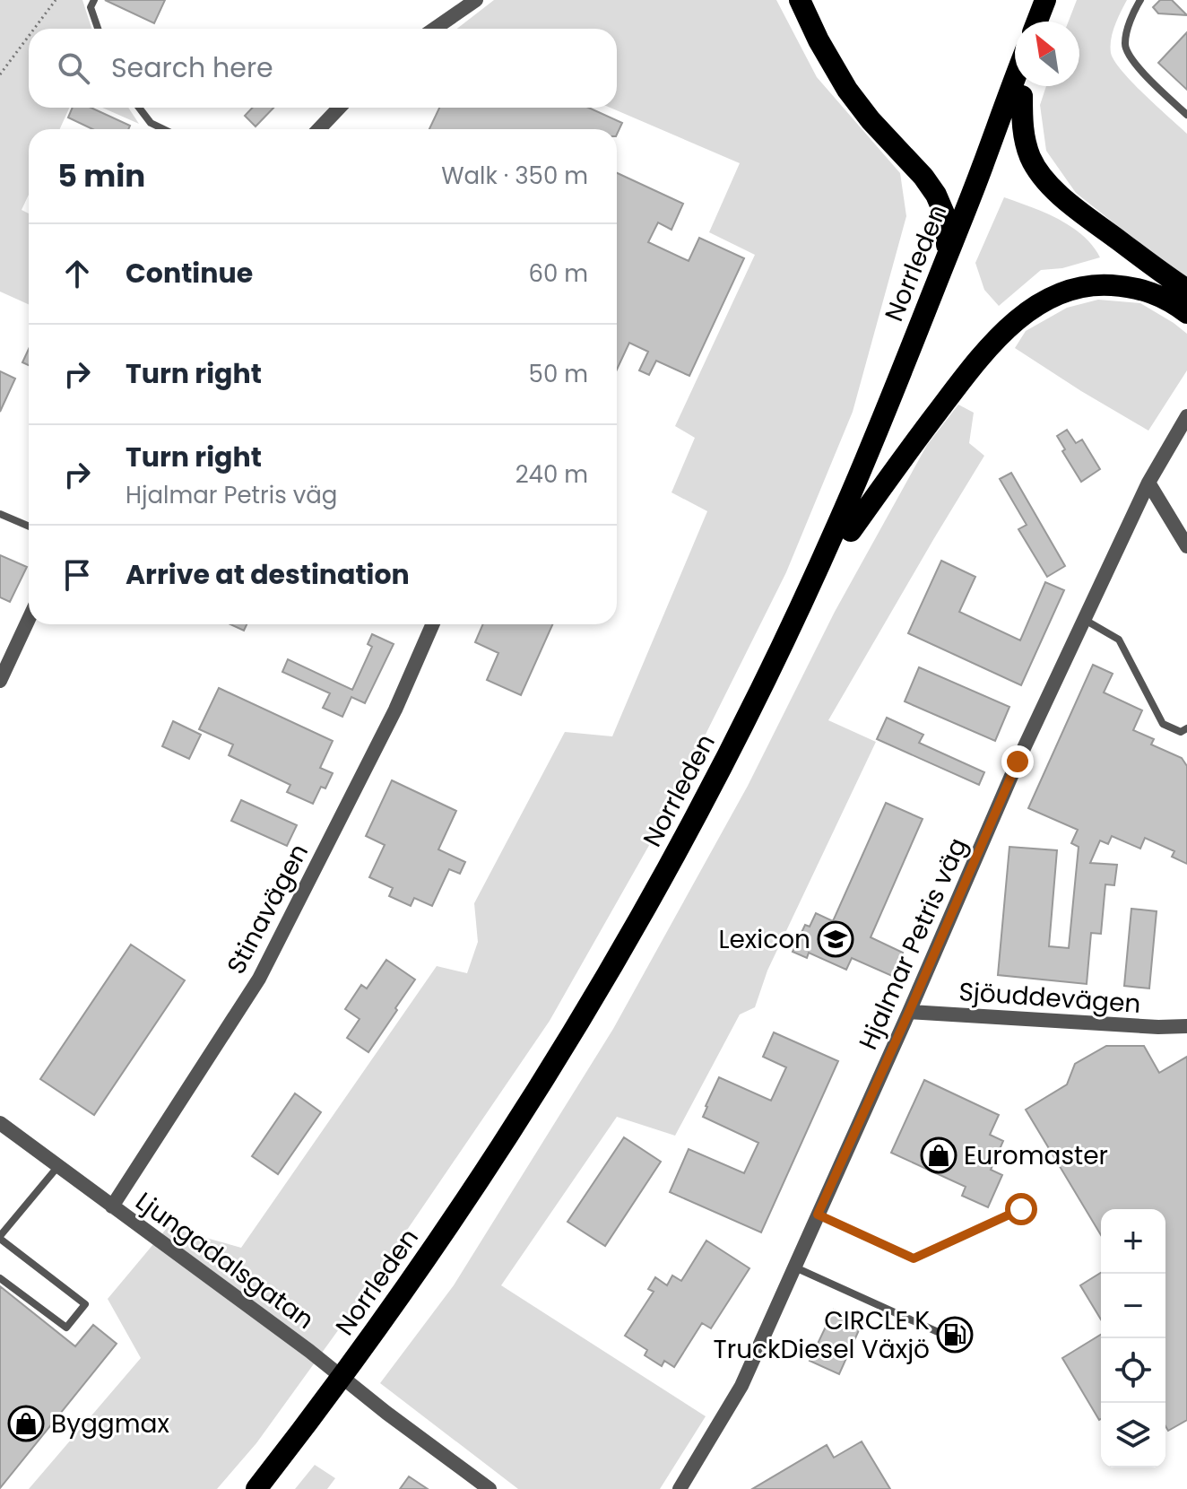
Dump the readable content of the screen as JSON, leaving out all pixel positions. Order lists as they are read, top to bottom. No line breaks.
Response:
{"streets":{"highway":["Norrleden"],"street":["Stinavägen","Hjalmar Petris väg","Sjöuddevägen","Ljungadalsgatan"]},"crossings":[["Stinavägen","Ljungadalsgatan"],["Hjalmar Petris väg","Sjöuddevägen"]],"places":{"school or university":["Lexicon"],"shop":["Euromaster","Byggmax"],"fuel station":["CIRCLE K TruckDiesel Växjö"]},"north":"top left","page":{"search":"Search here","heading":["5 min","Walk · 350 m"],"list":[["Continue","60 m"],["Turn right","50 m"],["Turn right","Hjalmar Petris väg","240 m"],"Arrive at destination"],"map_buttons":["+","−"]}}
